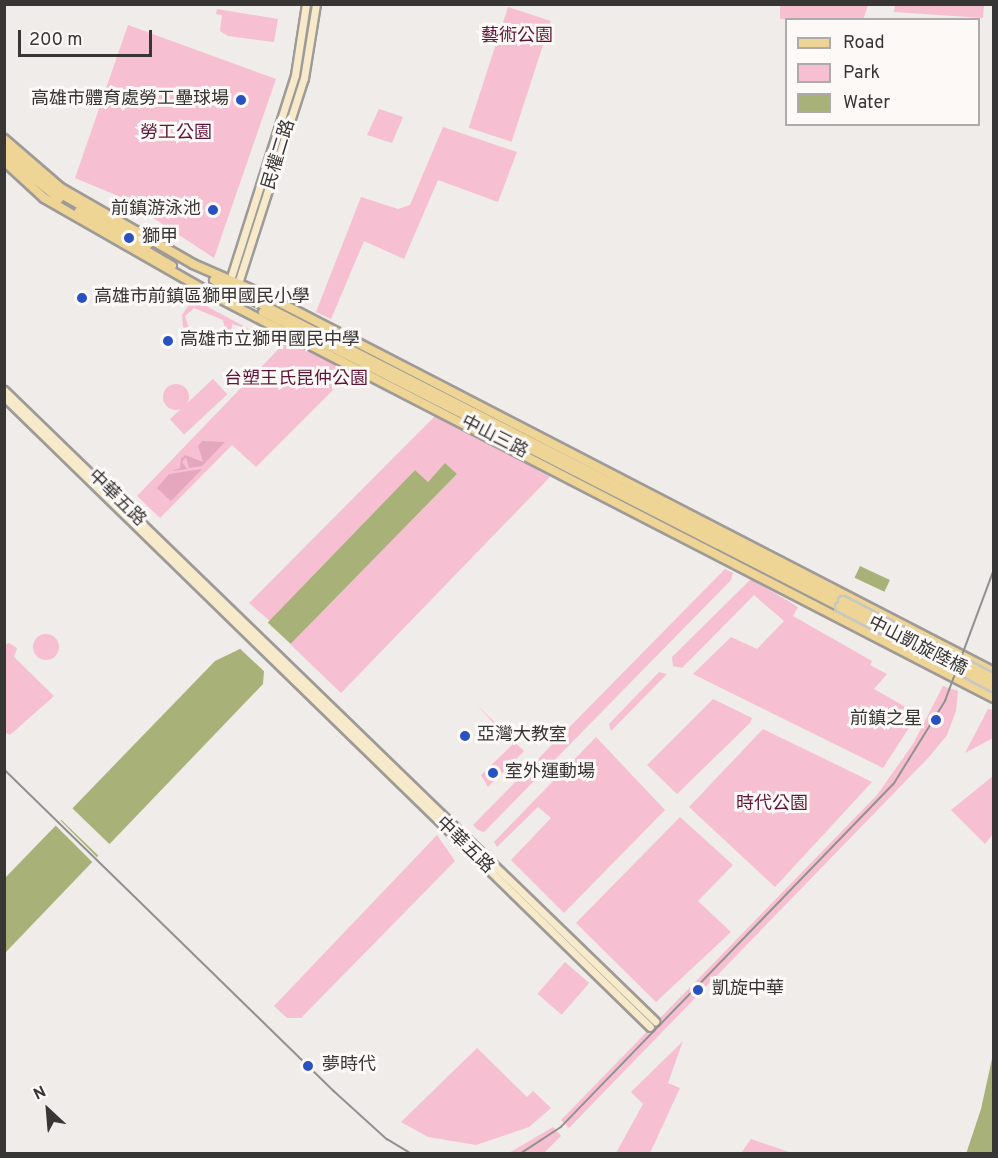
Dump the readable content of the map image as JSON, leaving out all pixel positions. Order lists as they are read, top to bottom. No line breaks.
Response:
{"streets":{"main road":["民權二路","中山三路","中華五路","中山凱旋陸橋"]},"crossings":[["民權二路","中山三路"],["中山三路","中山凱旋陸橋"]],"parks":["藝術公園","勞工公園","台塑王氏昆仲公園","時代公園"],"places":["高雄市體育處勞工壘球場","前鎮游泳池","獅甲","高雄市前鎮區獅甲國民小學","高雄市立獅甲國民中學","前鎮之星","亞灣大教室","室外運動場","凱旋中華","夢時代"],"legend":["Road","Park","Water"],"scale_bar":"200 m","north":"top left"}
